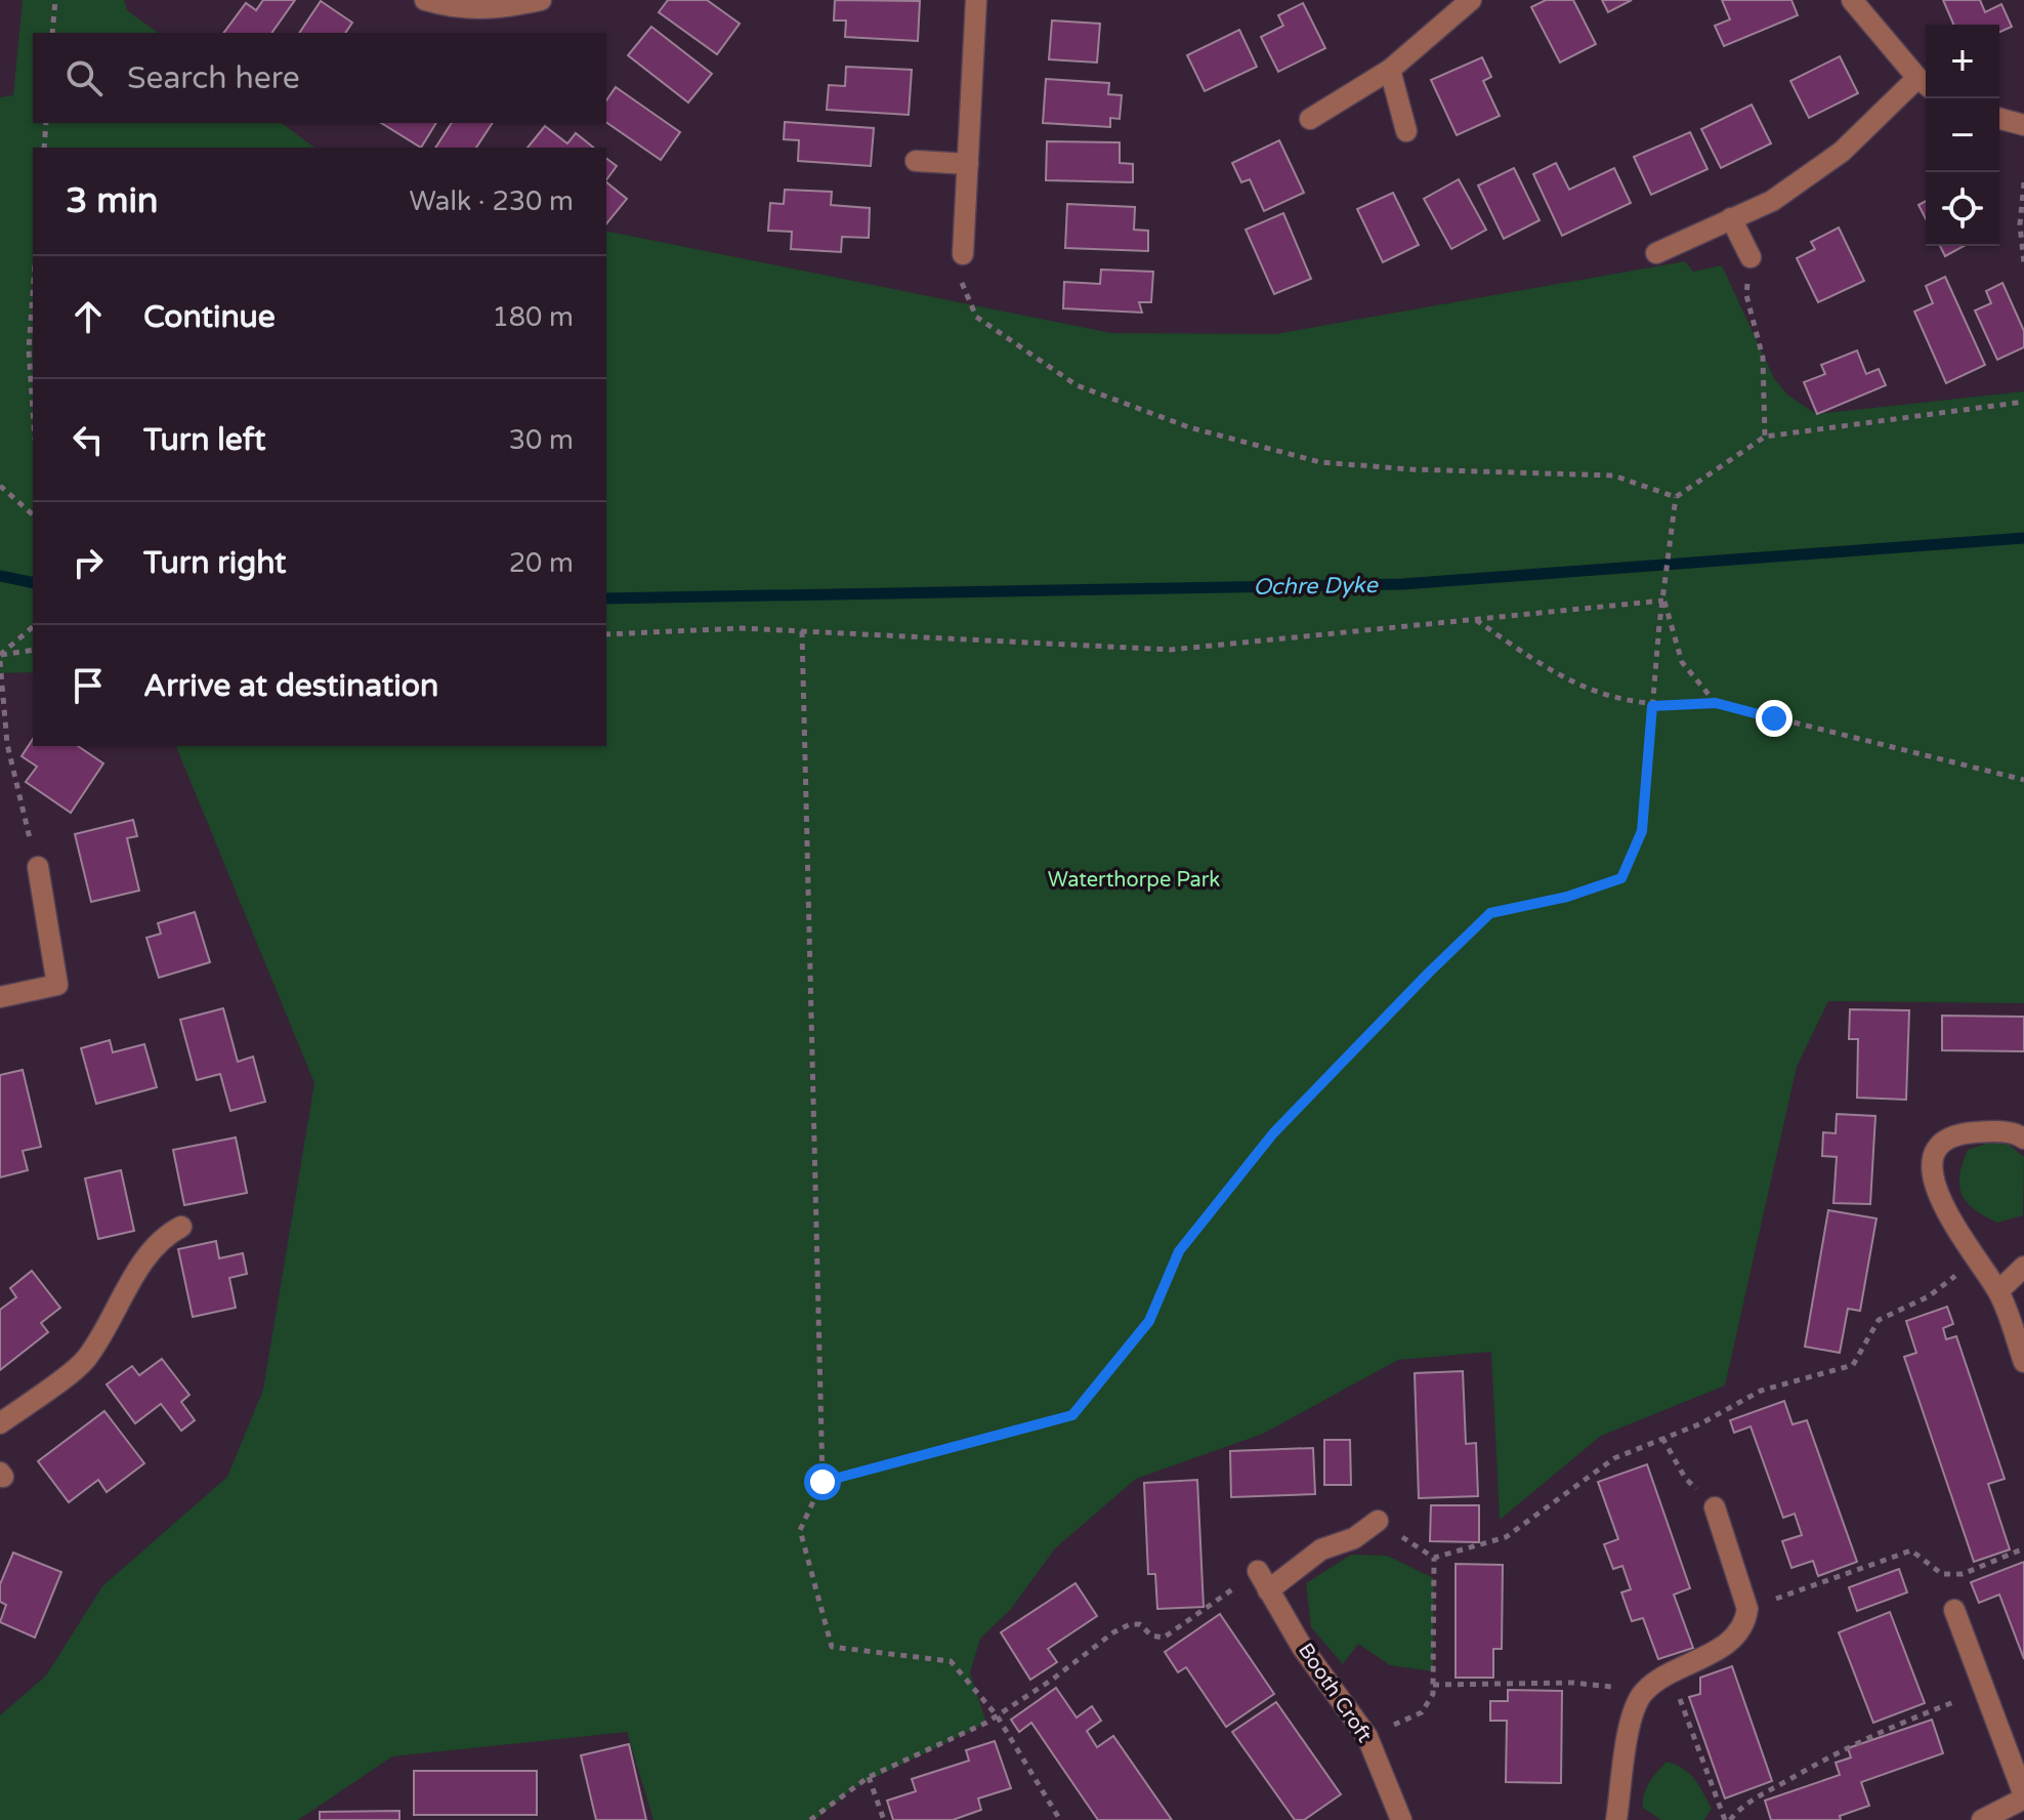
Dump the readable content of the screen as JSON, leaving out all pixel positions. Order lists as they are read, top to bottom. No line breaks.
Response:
{"streets":{"street":["Booth Croft"]},"water":["Ochre Dyke"],"parks":["Waterthorpe Park"],"page":{"map_buttons":["+","−"],"search":"Search here","heading":["3 min","Walk · 230 m"],"list":[["Continue","180 m"],["Turn left","30 m"],["Turn right","20 m"],"Arrive at destination"]}}
